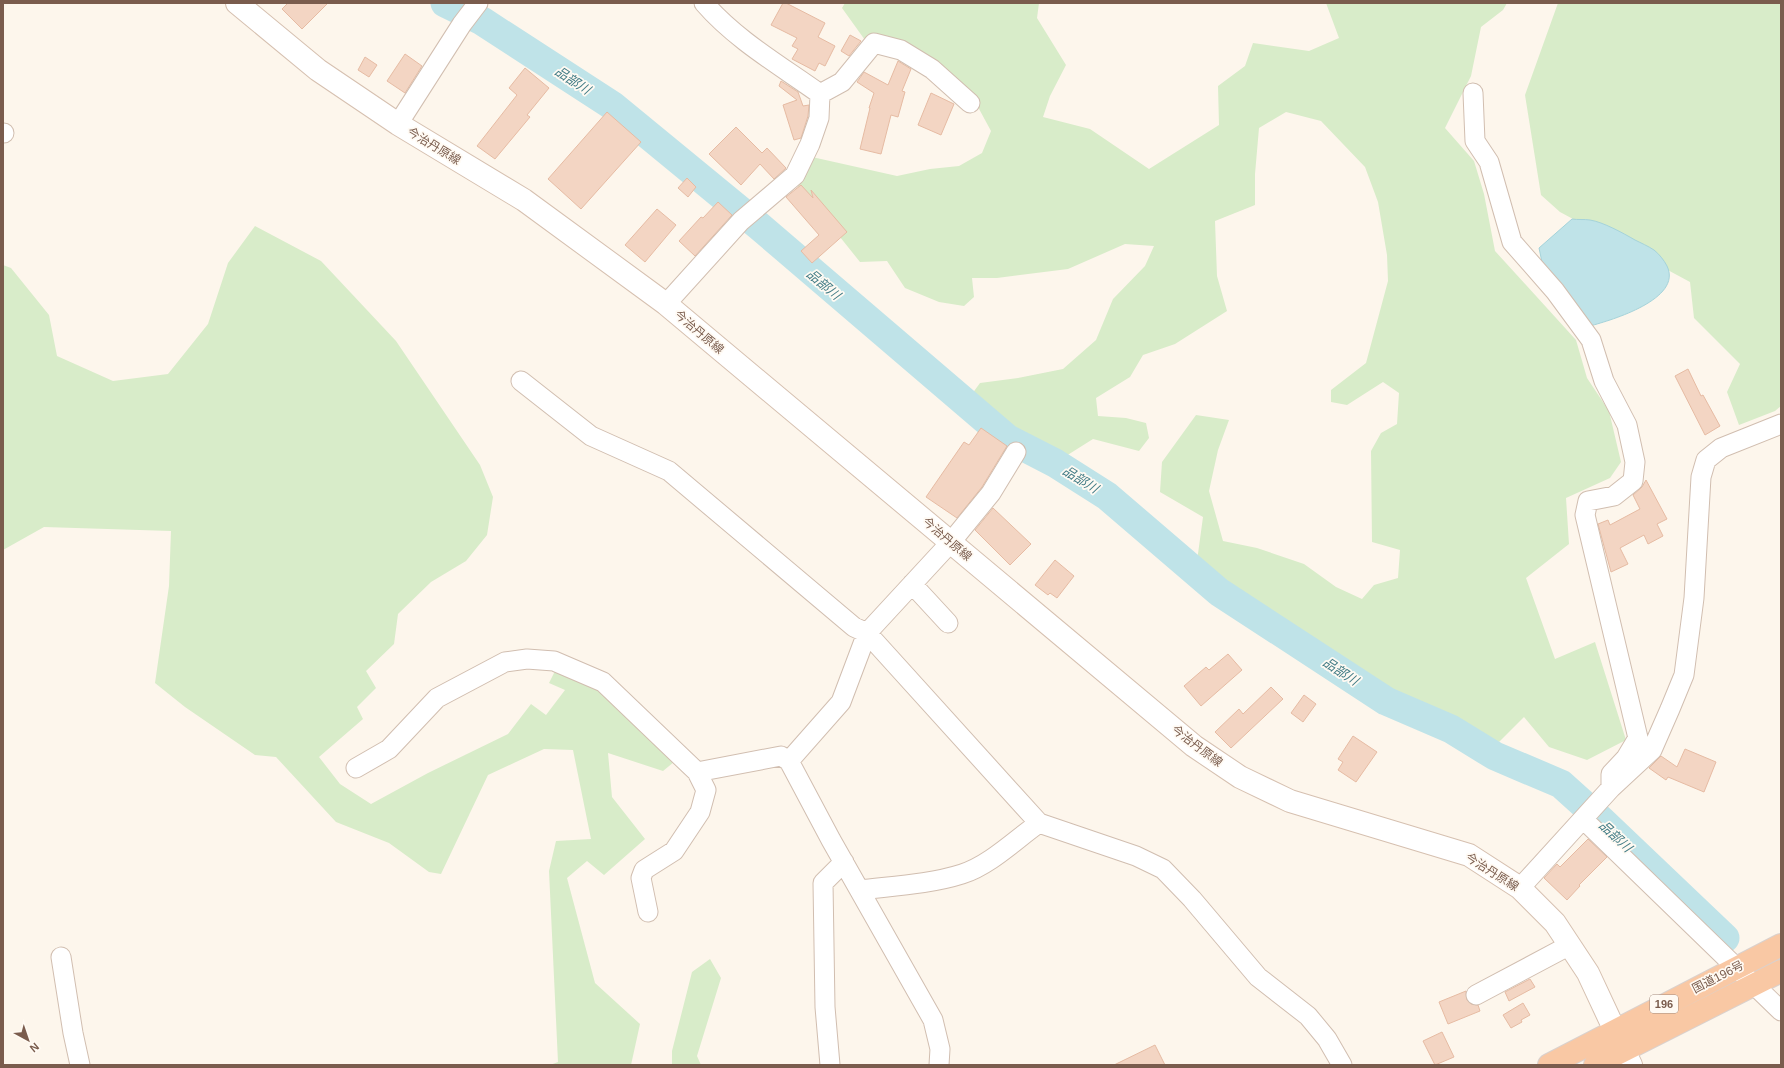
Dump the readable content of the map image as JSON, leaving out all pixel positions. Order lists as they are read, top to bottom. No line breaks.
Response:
{"streets":{"highway":["国道196号","196"],"main road":["今治丹原線"]},"crossings":[["今治丹原線","国道196号"]],"water":["品部川"],"north":"bottom right"}
